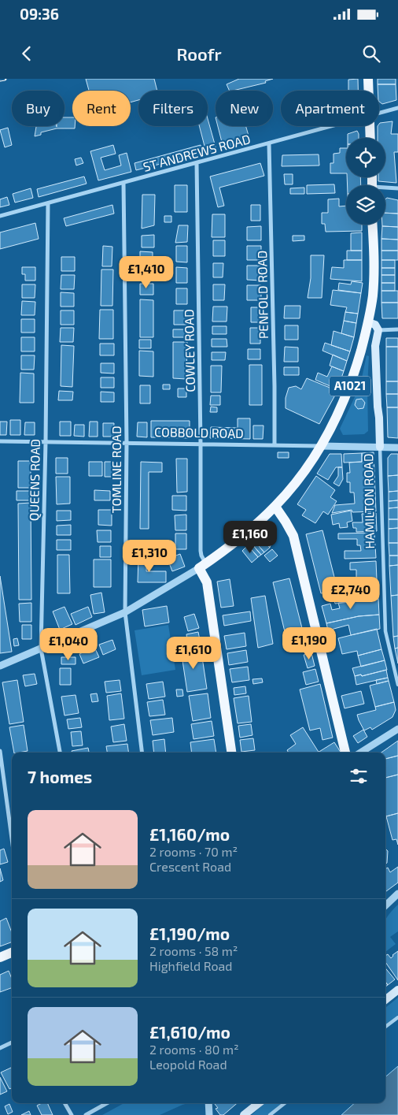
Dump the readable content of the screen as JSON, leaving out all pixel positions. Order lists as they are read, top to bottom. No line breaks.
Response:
{"streets":{"main road":["A1021","HAMILTON ROAD"],"street":["ST ANDREWS ROAD","PENFOLD ROAD","COWLEY ROAD","COBBOLD ROAD","TOMLINE ROAD","QUEENS ROAD"]},"crossings":[["ST ANDREWS ROAD","PENFOLD ROAD"],["ST ANDREWS ROAD","COWLEY ROAD"],["ST ANDREWS ROAD","TOMLINE ROAD"],["ST ANDREWS ROAD","QUEENS ROAD"],["PENFOLD ROAD","COBBOLD ROAD"],["COWLEY ROAD","COBBOLD ROAD"],["A1021","COBBOLD ROAD"],["COBBOLD ROAD","TOMLINE ROAD"],["COBBOLD ROAD","QUEENS ROAD"],["COBBOLD ROAD","HAMILTON ROAD"]],"page":{"status":"09:36","header":"Roofr","chip":["Buy","Rent","Filters","New","Apartment"],"price":["£1,410","£1,160","£1,310","£2,740","£1,190","£1,040","£1,610"],"heading":"7 homes","list":[{"name":"£1,160/mo","note":"2 rooms · 70 m² · Crescent Road"},{"name":"£1,190/mo","note":"2 rooms · 58 m² · Highfield Road"},{"name":"£1,610/mo","note":"2 rooms · 80 m² · Leopold Road"}]}}
